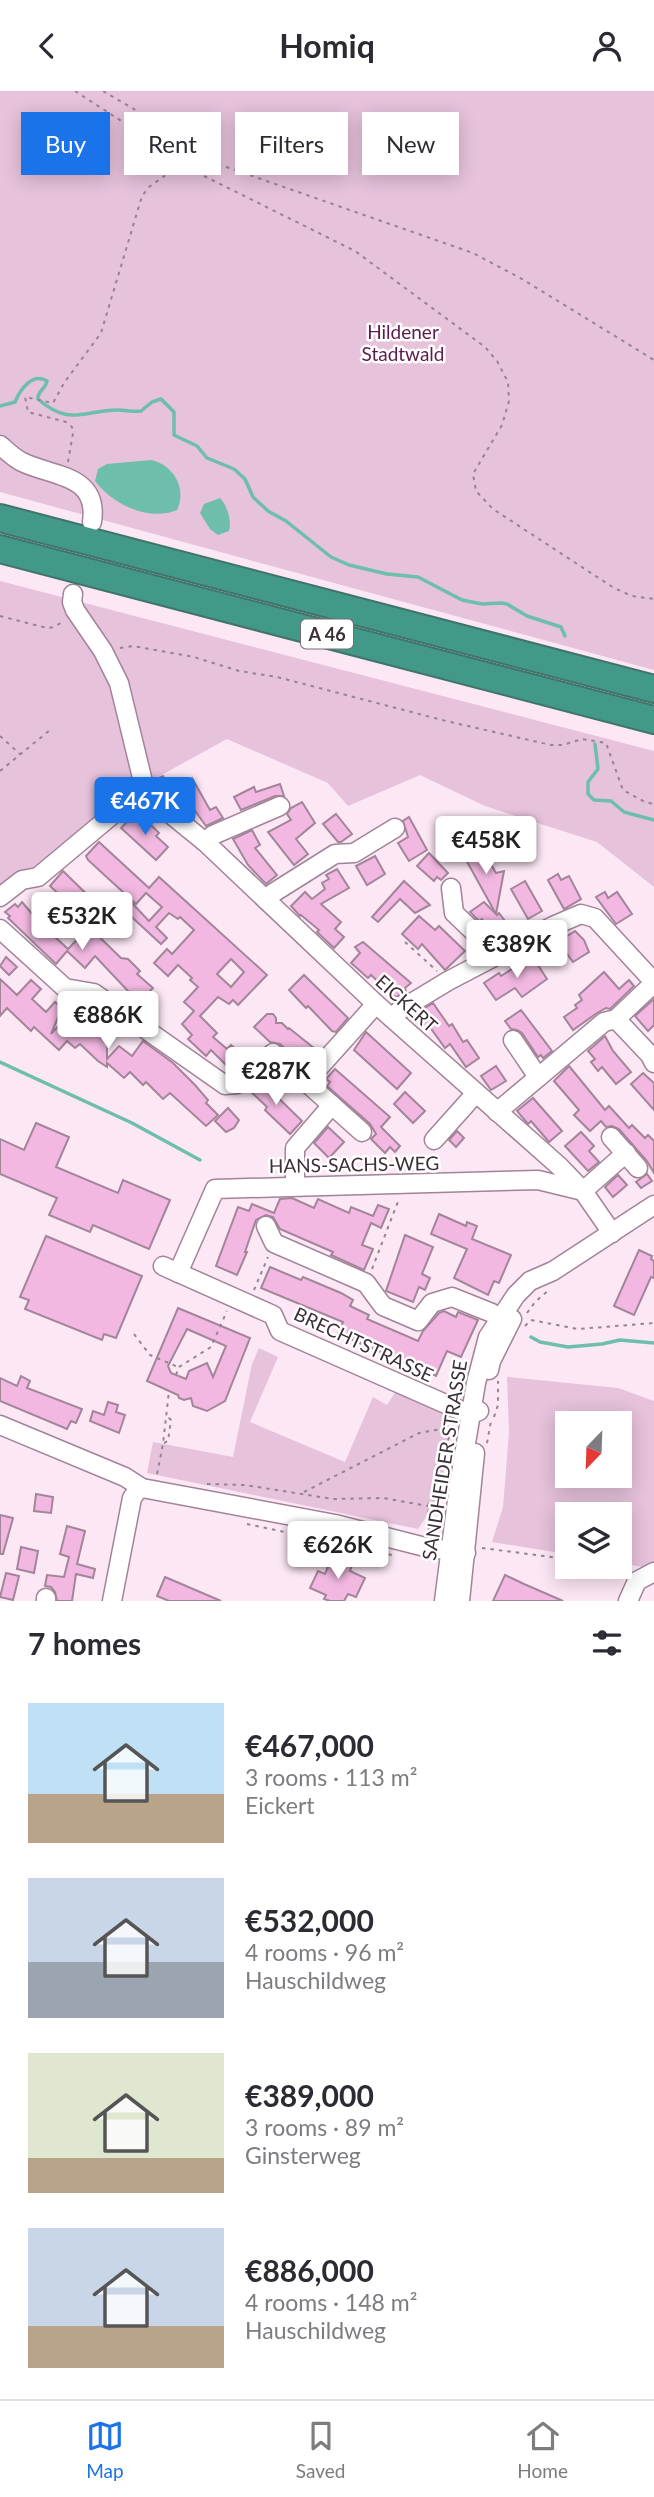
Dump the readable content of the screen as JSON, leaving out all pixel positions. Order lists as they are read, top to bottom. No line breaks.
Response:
{"streets":{"highway":["A 46"],"street":["EICKERT","HANS-SACHS-WEG","BRECHTSTRASSE","SANDHEIDER STRASSE"]},"crossings":[["EICKERT","HANS-SACHS-WEG"],["EICKERT","SANDHEIDER STRASSE"],["HANS-SACHS-WEG","BRECHTSTRASSE"],["BRECHTSTRASSE","SANDHEIDER STRASSE"]],"parks":["Hildener Stadtwald"],"north":"bottom left","page":{"header":"Homiq","chip":["Buy","Rent","Filters","New"],"price":["€467K","€458K","€532K","€389K","€886K","€287K","€626K"],"heading":"7 homes","list":[{"name":"€467,000","note":"3 rooms · 113 m² · Eickert"},{"name":"€532,000","note":"4 rooms · 96 m² · Hauschildweg"},{"name":"€389,000","note":"3 rooms · 89 m² · Ginsterweg"},{"name":"€886,000","note":"4 rooms · 148 m² · Hauschildweg"}],"tabs":["Map","Saved","Home"]}}
